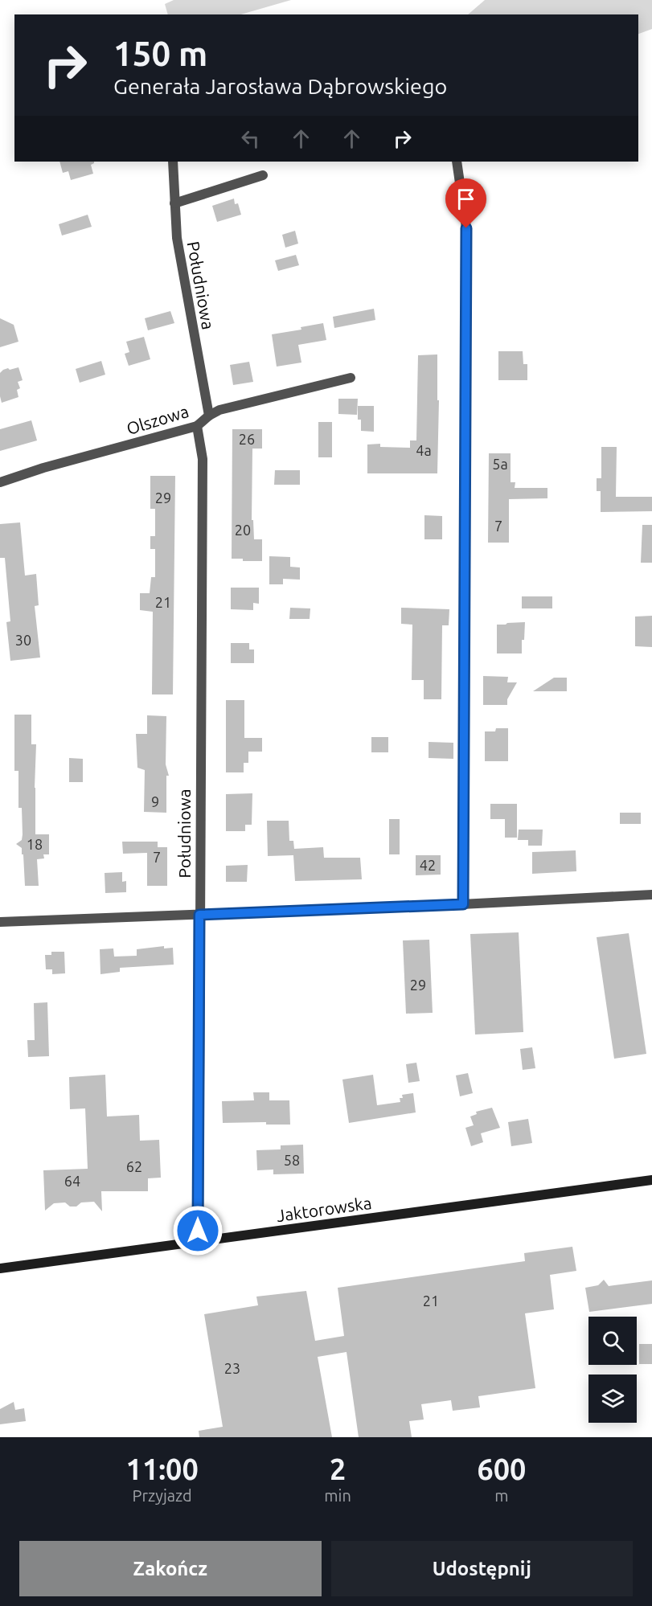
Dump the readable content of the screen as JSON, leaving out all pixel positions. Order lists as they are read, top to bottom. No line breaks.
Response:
{"streets":{"main road":["Jaktorowska"],"street":["Południowa","Olszowa"]},"crossings":[["Południowa","Olszowa"],["Południowa","Jaktorowska"]],"house_numbers":["26","4a","5a","29","7","20","21","30","9","18","7","42","29","58","62","64","21","23"],"page":{"turn":["150 m","Generała Jarosława Dąbrowskiego"],"eta":["11:00","Przyjazd","2","min","600","m"],"buttons":["Zakończ","Udostępnij"]}}
